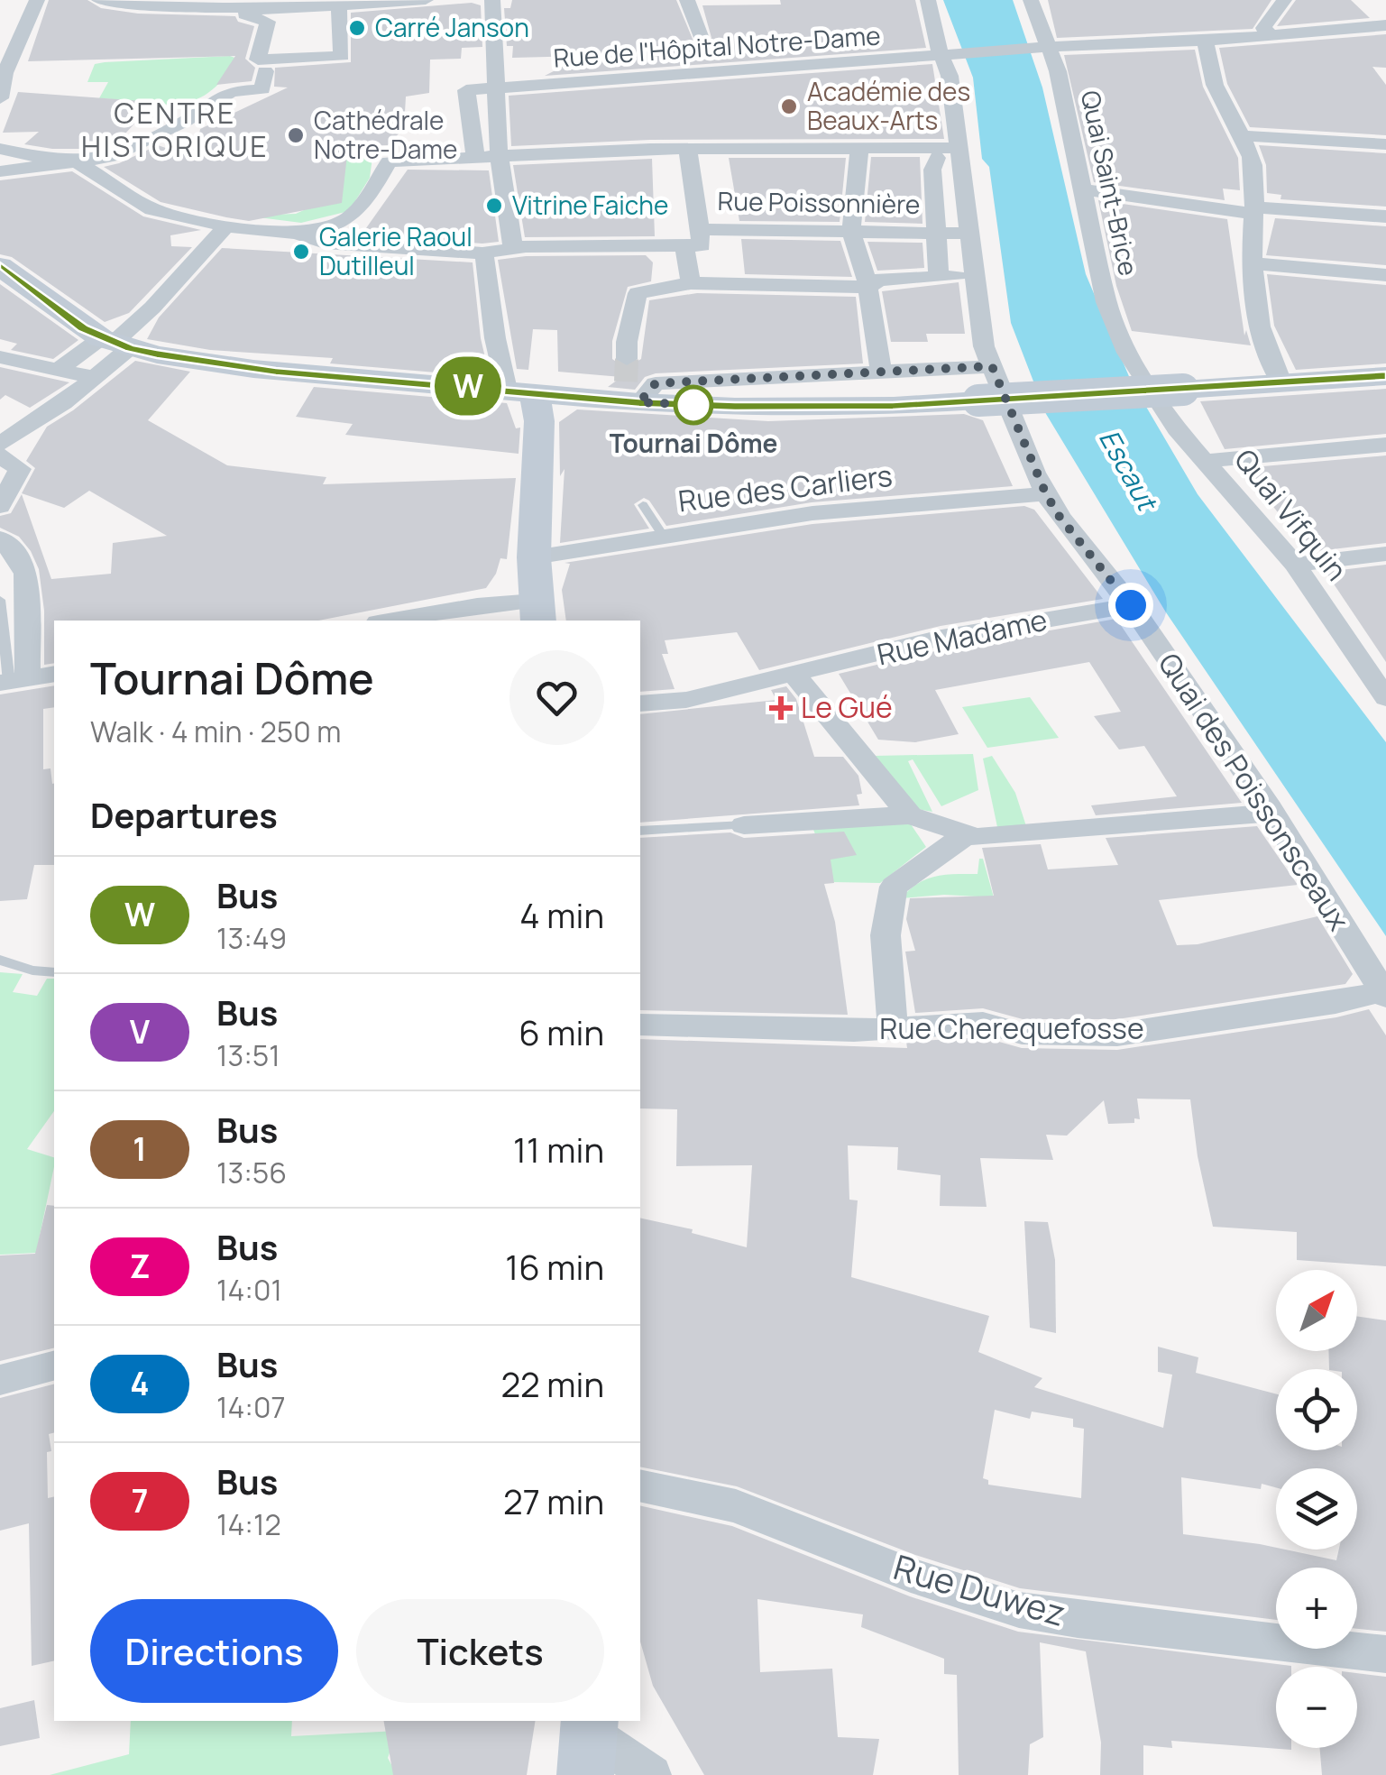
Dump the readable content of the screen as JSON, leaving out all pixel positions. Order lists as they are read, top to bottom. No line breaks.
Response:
{"streets":{"street":["Rue de l'Hôpital Notre-Dame","Quai Saint-Brice","Rue Poissonnière","Rue des Carliers","Quai Vifquin","Rue Madame","Quai des Poissonsceaux","Rue Cherequefosse","Rue Duwez"]},"crossings":[["Rue de l'Hôpital Notre-Dame","Quai Saint-Brice"],["Rue de l'Hôpital Notre-Dame","Quai des Poissonsceaux"],["Quai Saint-Brice","Quai Vifquin"],["Rue Poissonnière","Quai des Poissonsceaux"],["Rue des Carliers","Quai des Poissonsceaux"],["Rue Madame","Quai des Poissonsceaux"],["Quai des Poissonsceaux","Rue Cherequefosse"]],"districts":["CENTRE HISTORIQUE"],"water":["Escaut"],"places":{"other":["Carré Janson","Académie des Beaux-Arts","Cathédrale Notre-Dame","Vitrine Faiche","Galerie Raoul Dutilleul","Tournai Dôme"],"health":["Le Gué"]},"lines":["bus line W"],"north":"top right","page":{"on_map":"W","heading":[["Tournai Dôme","Walk · 4 min · 250 m"],"Departures"],"list":[{"mark":"W","name":"Bus","note":"13:49","value":"4 min"},{"mark":"V","name":"Bus","note":"13:51","value":"6 min"},{"mark":"1","name":"Bus","note":"13:56","value":"11 min"},{"mark":"Z","name":"Bus","note":"14:01","value":"16 min"},{"mark":"4","name":"Bus","note":"14:07","value":"22 min"},{"mark":"7","name":"Bus","note":"14:12","value":"27 min"}],"map_buttons":["+","−"],"buttons":["Directions","Tickets"]}}
